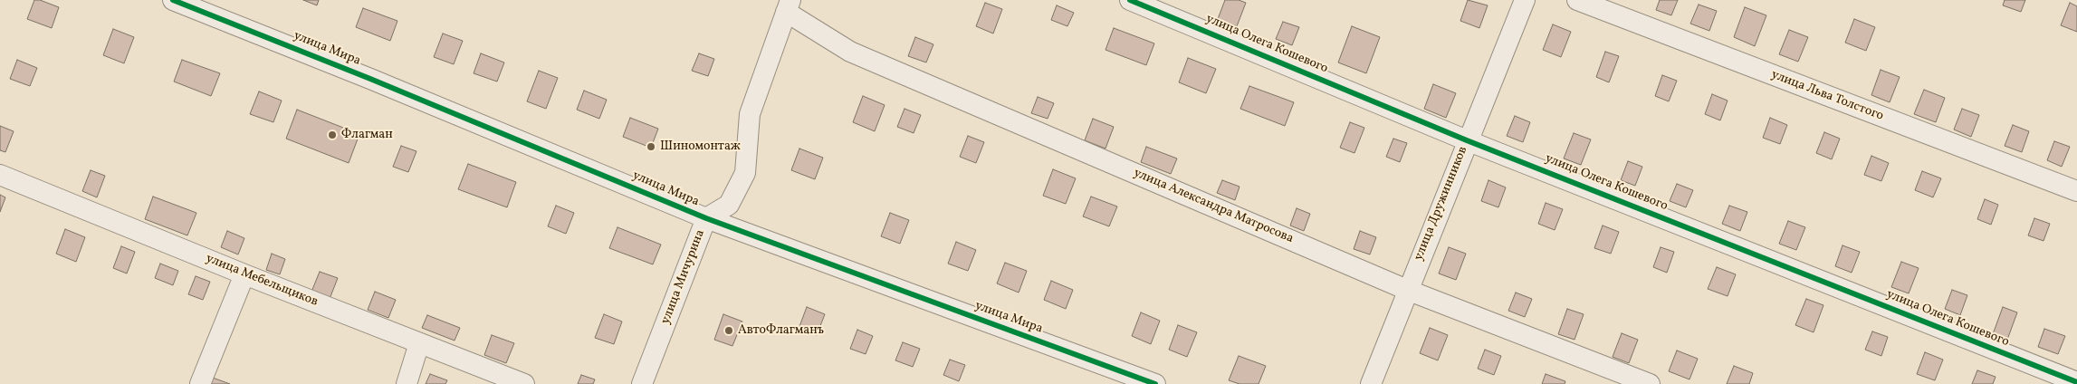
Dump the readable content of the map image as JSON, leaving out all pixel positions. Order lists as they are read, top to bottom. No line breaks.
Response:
{"streets":{"street":["улица Олега Кошевого","улица Мира","улица Льва Толстого","улица Дружинников","улица Александра Матросова","улица Мичурина","улица Мебельщиков"]},"crossings":[["улица Олега Кошевого","улица Дружинников"],["улица Мира","улица Мичурина"],["улица Дружинников","улица Александра Матросова"],["улица Александра Матросова","улица Мичурина"]],"places":["Флагман","Шиномонтаж","АвтоФлагманъ"]}
